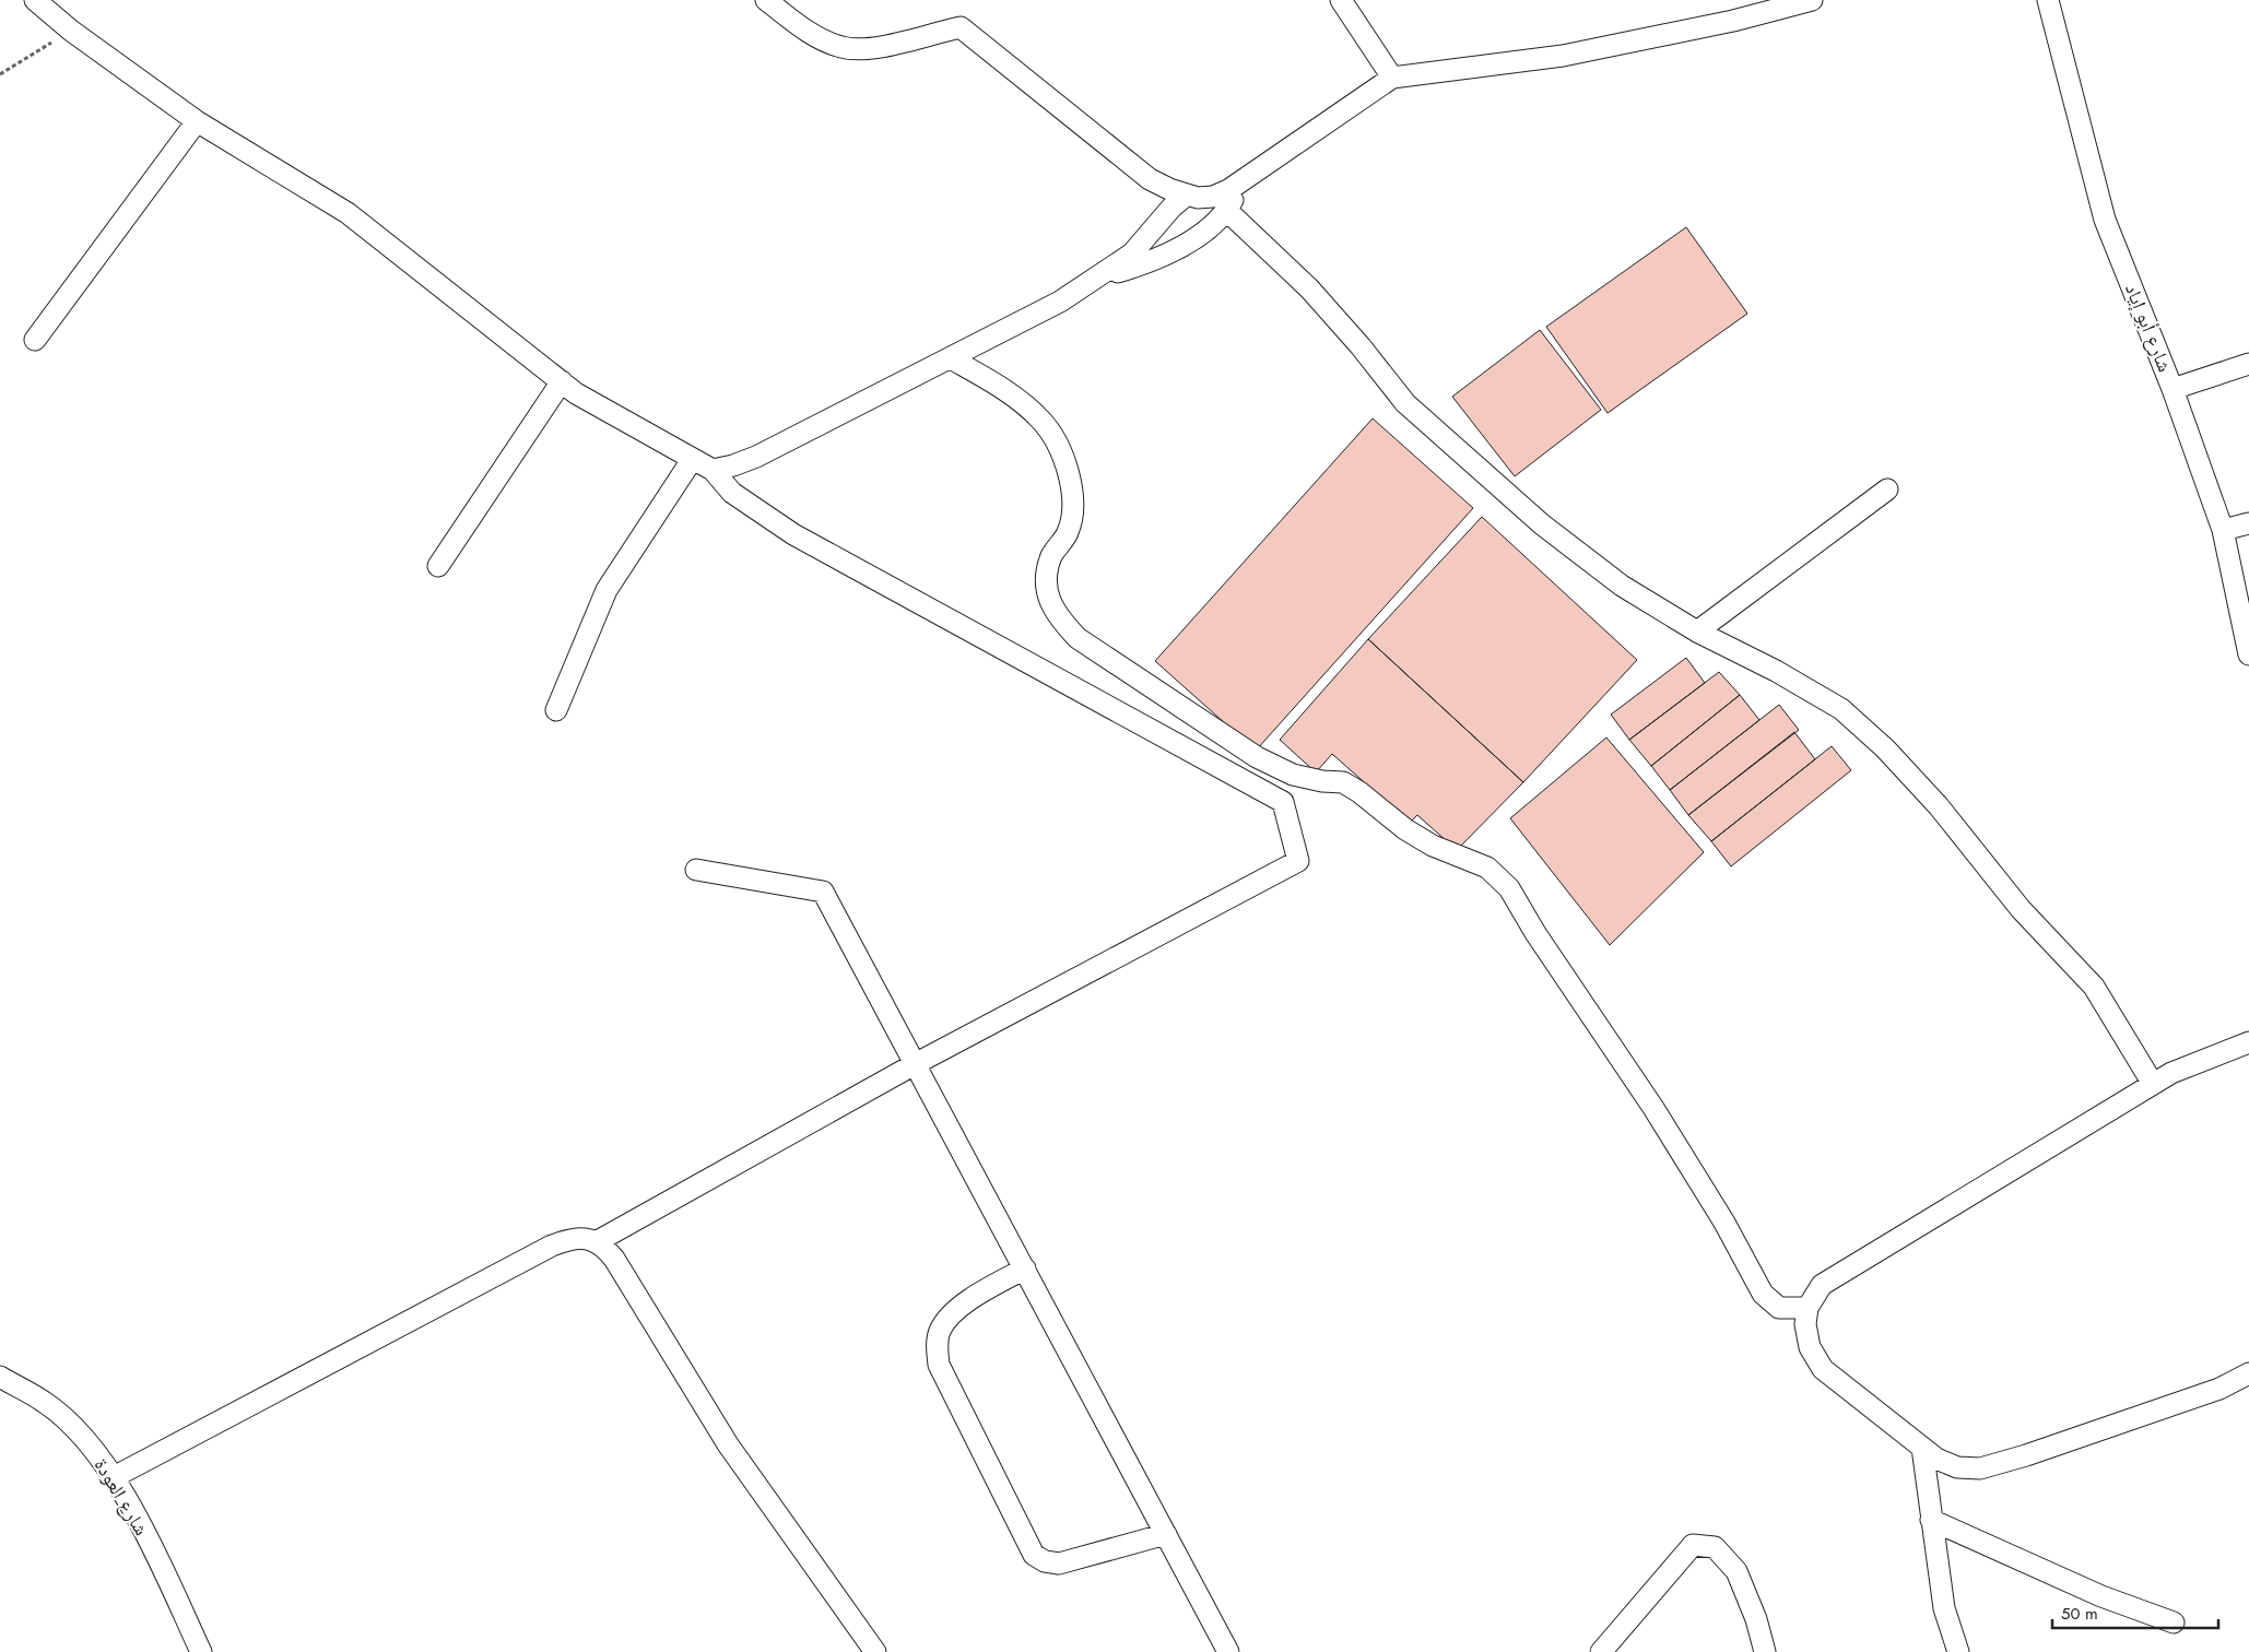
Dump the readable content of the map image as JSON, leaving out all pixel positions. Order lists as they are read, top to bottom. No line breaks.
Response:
{"streets":{"street":["شارع أبو إياد","شارع العودة"]},"scale_bar":"50 m"}
